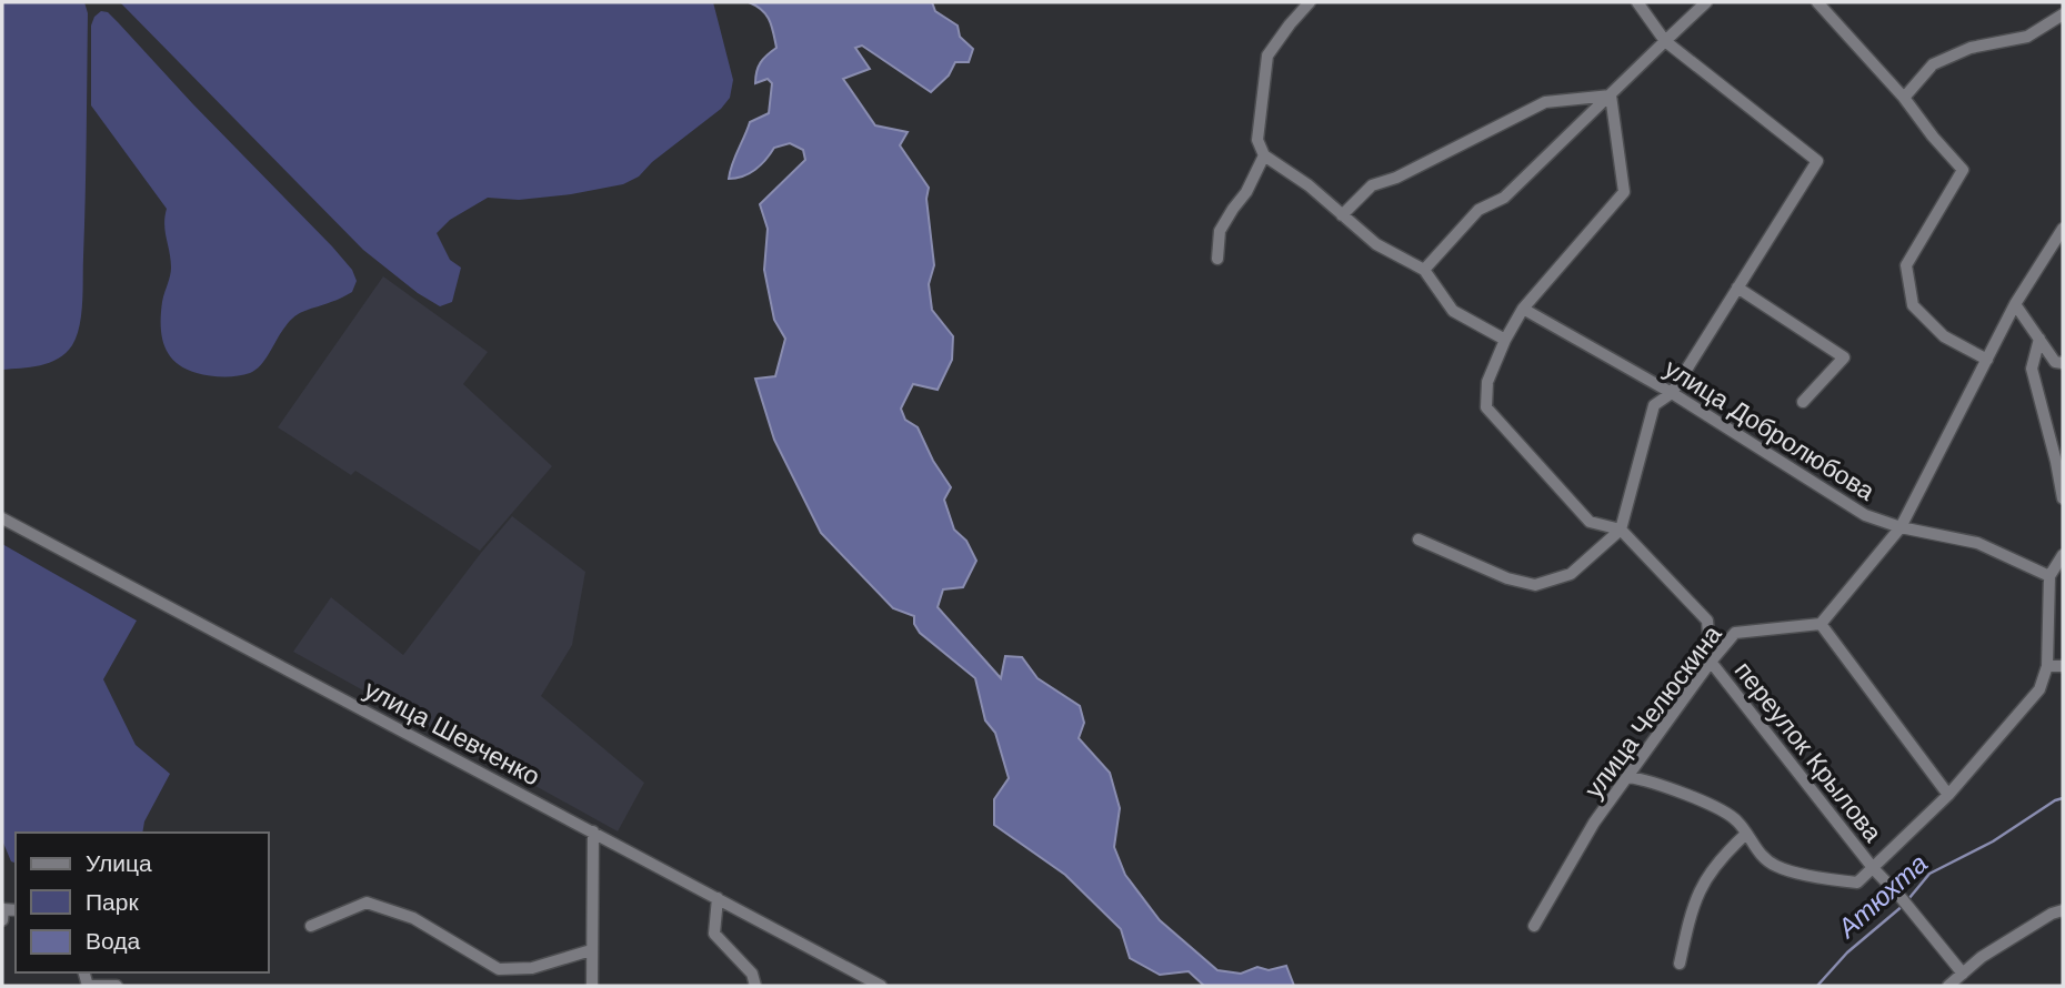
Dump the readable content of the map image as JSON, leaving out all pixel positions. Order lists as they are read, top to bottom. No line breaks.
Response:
{"streets":{"street":["улица Добролюбова","улица Челюскина","улица Шевченко","переулок Крылова"]},"crossings":[["улица Челюскина","переулок Крылова"]],"water":["Атюхта"],"legend":["Улица","Парк","Вода"]}
